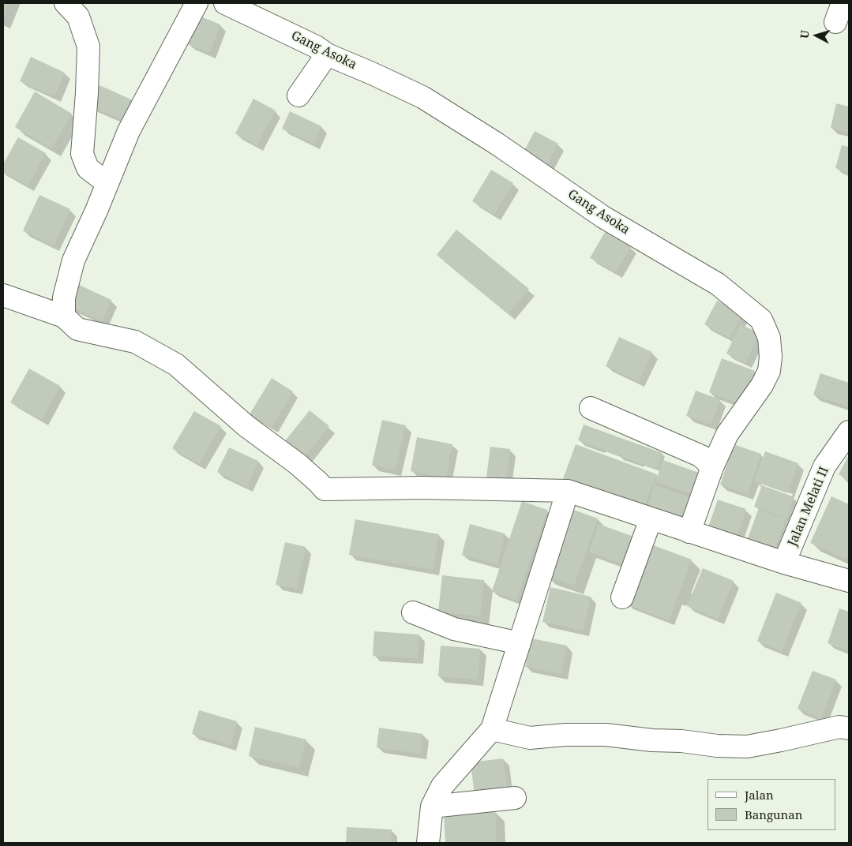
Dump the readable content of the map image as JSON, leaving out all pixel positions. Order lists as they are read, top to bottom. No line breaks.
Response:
{"streets":{"street":["Gang Asoka","Jalan Melati II"]},"legend":["Jalan","Bangunan"],"north":"left"}
